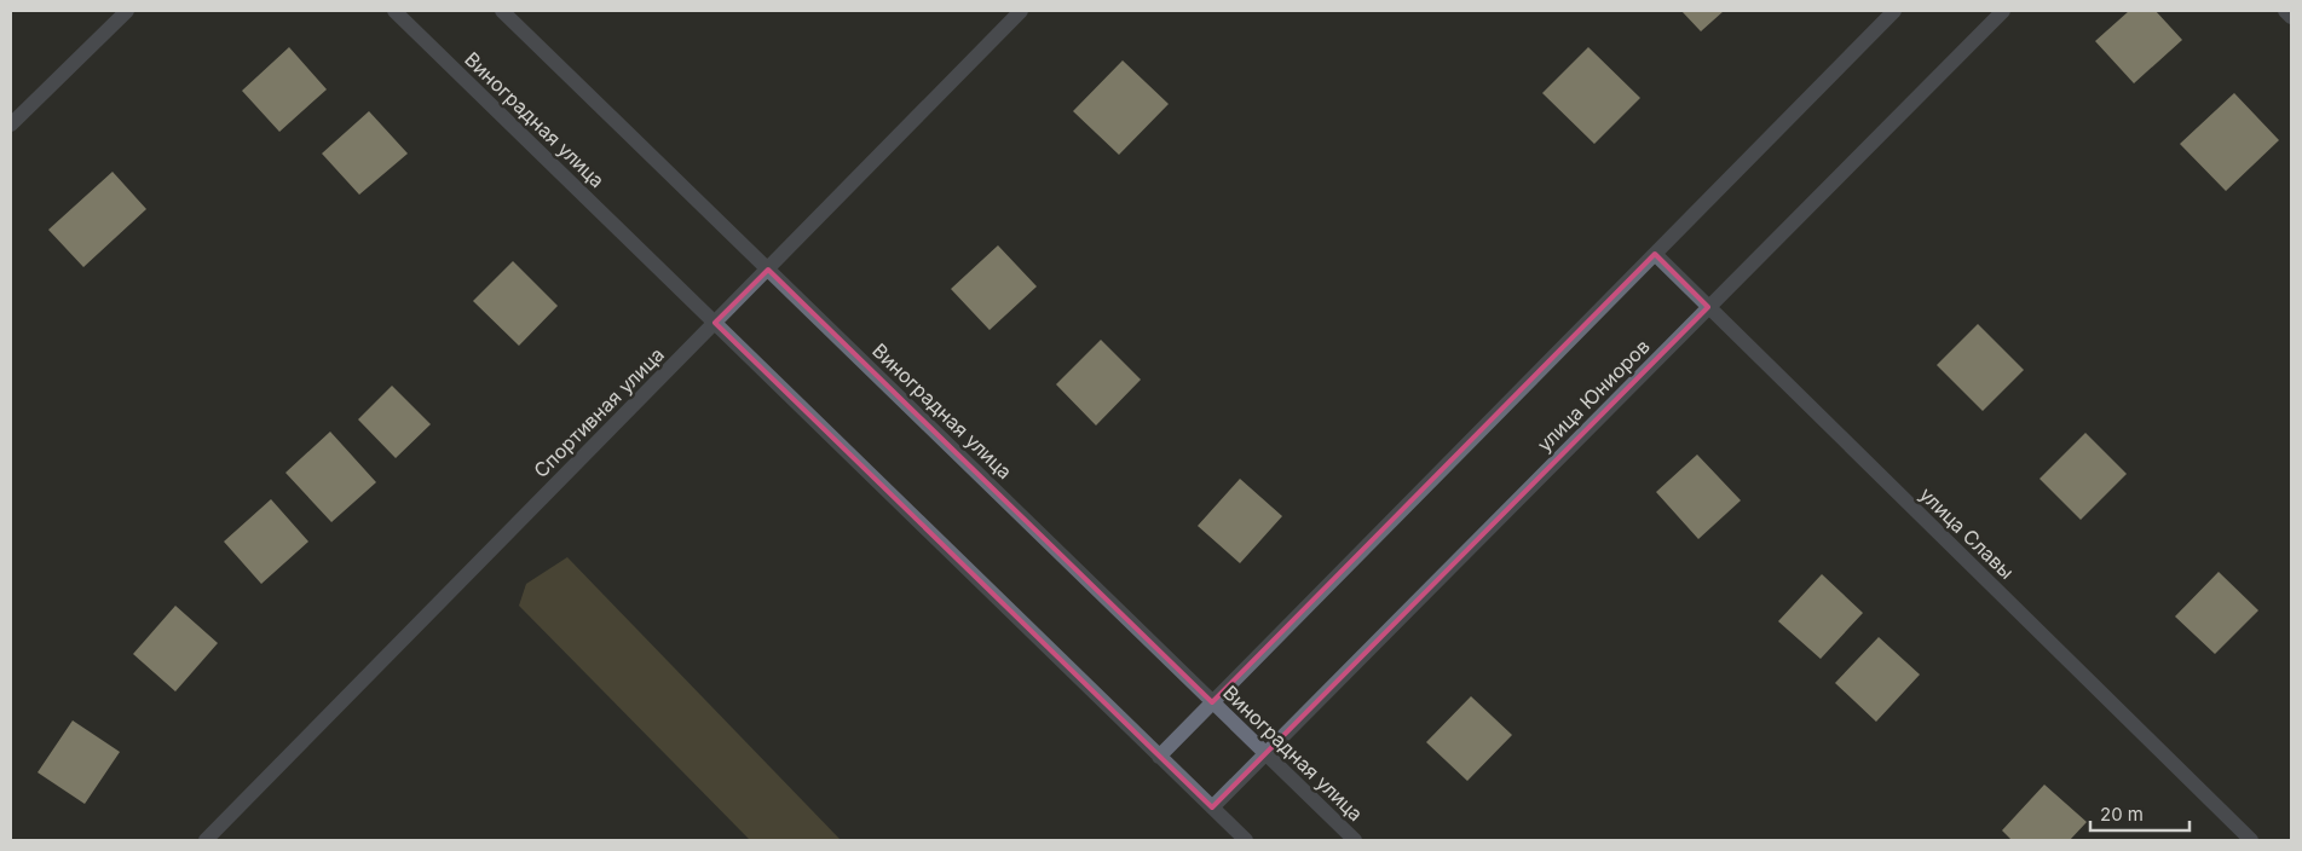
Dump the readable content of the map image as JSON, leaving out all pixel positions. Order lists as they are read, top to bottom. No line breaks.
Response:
{"streets":{"street":["Виноградная улица","улица Юниоров","Спортивная улица","улица Славы"]},"crossings":[["Виноградная улица","улица Юниоров"],["Виноградная улица","Спортивная улица"],["улица Юниоров","улица Славы"]],"scale_bar":"20 m"}
